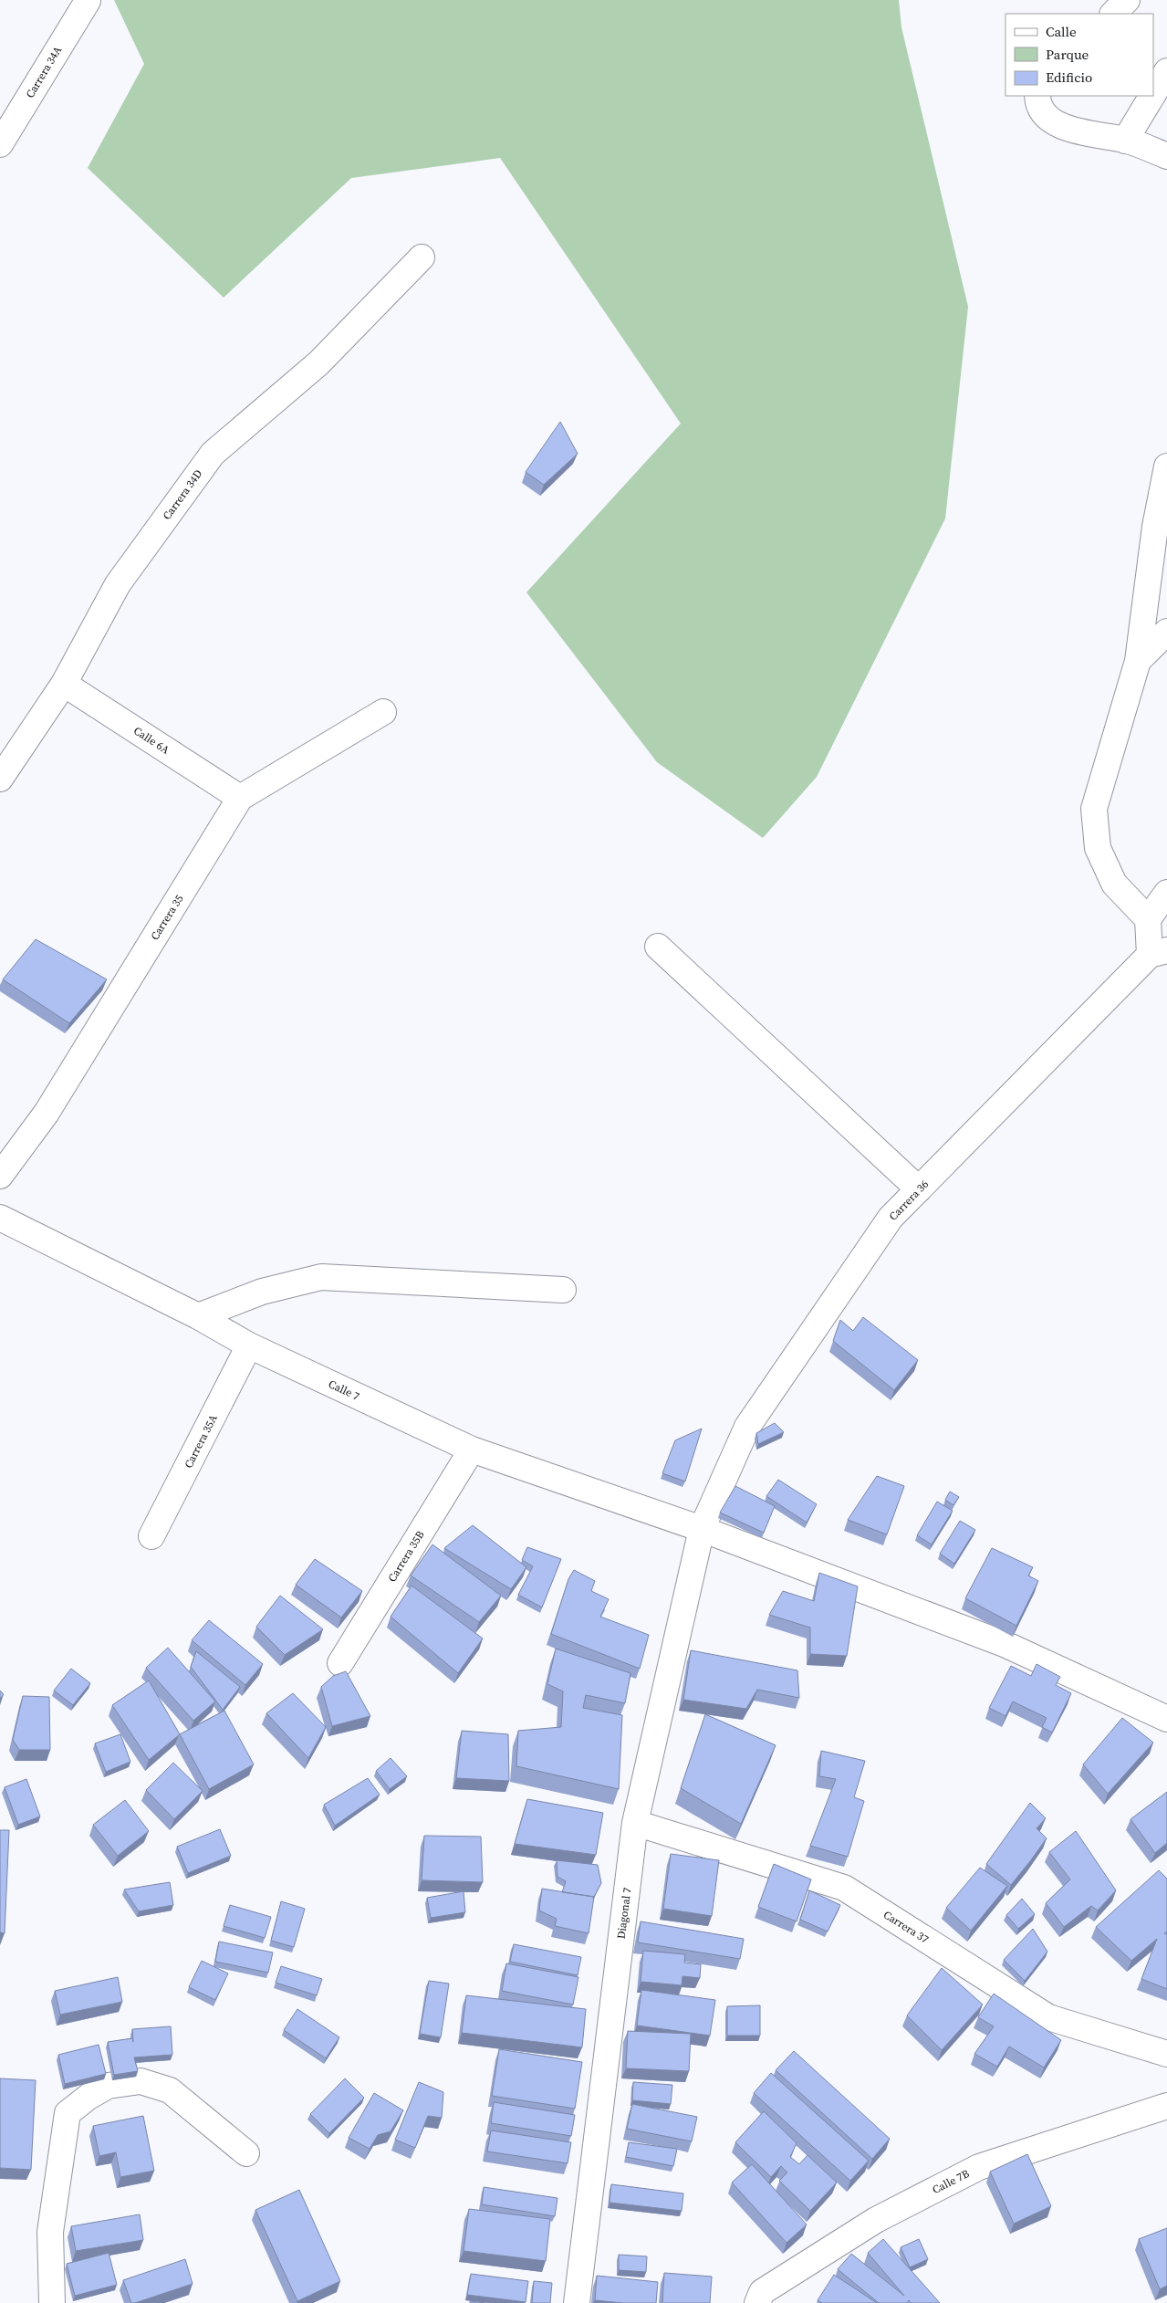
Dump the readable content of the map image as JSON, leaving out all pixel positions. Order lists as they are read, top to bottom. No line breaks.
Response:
{"streets":{"street":["Carrera 34A","Carrera 34D","Calle 6A","Carrera 35","Carrera 36","Calle 7","Carrera 35A","Carrera 35B","Diagonal 7","Carrera 37","Calle 7B"]},"crossings":[["Carrera 34D","Calle 6A"],["Calle 6A","Carrera 35"],["Carrera 36","Calle 7"],["Carrera 36","Diagonal 7"],["Calle 7","Carrera 35A"],["Calle 7","Carrera 35B"],["Calle 7","Diagonal 7"],["Diagonal 7","Carrera 37"]],"legend":["Calle","Parque","Edificio"]}
